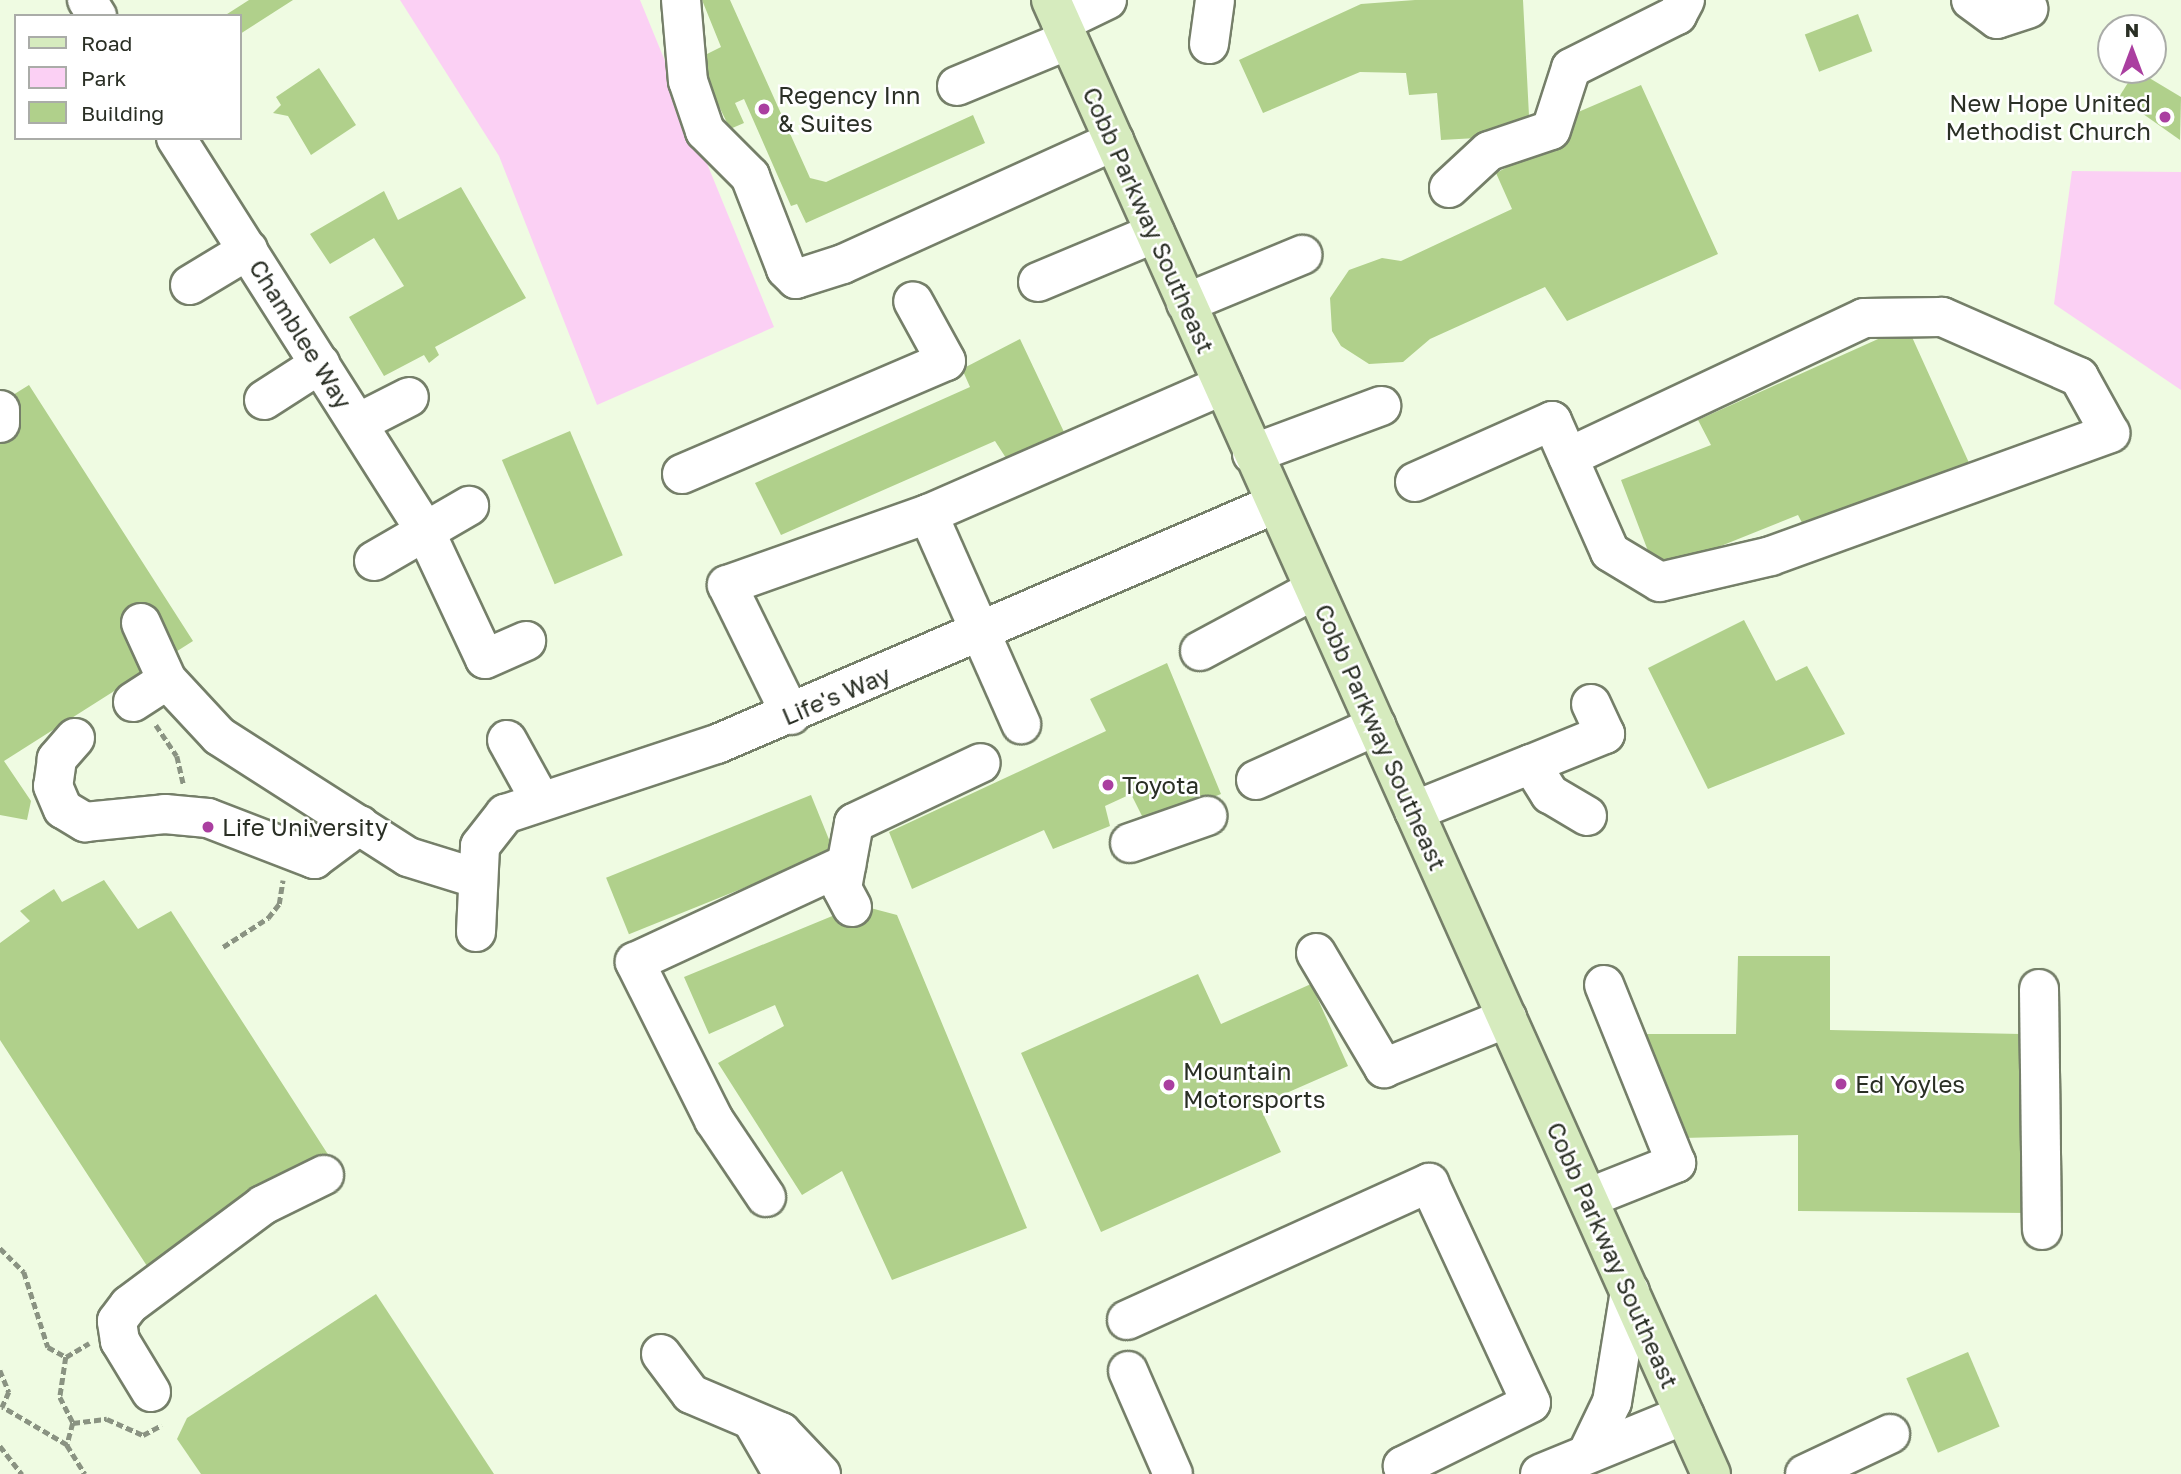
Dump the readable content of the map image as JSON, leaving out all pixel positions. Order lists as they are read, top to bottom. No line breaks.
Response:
{"streets":{"main road":["Cobb Parkway Southeast"],"street":["Chamblee Way","Life's Way"]},"crossings":[["Cobb Parkway Southeast","Life's Way"]],"places":["Regency Inn & Suites","New Hope United Methodist Church","Toyota","Life University","Ed Yoyles","Mountain Motorsports"],"legend":["Road","Park","Building"],"north":"top"}
